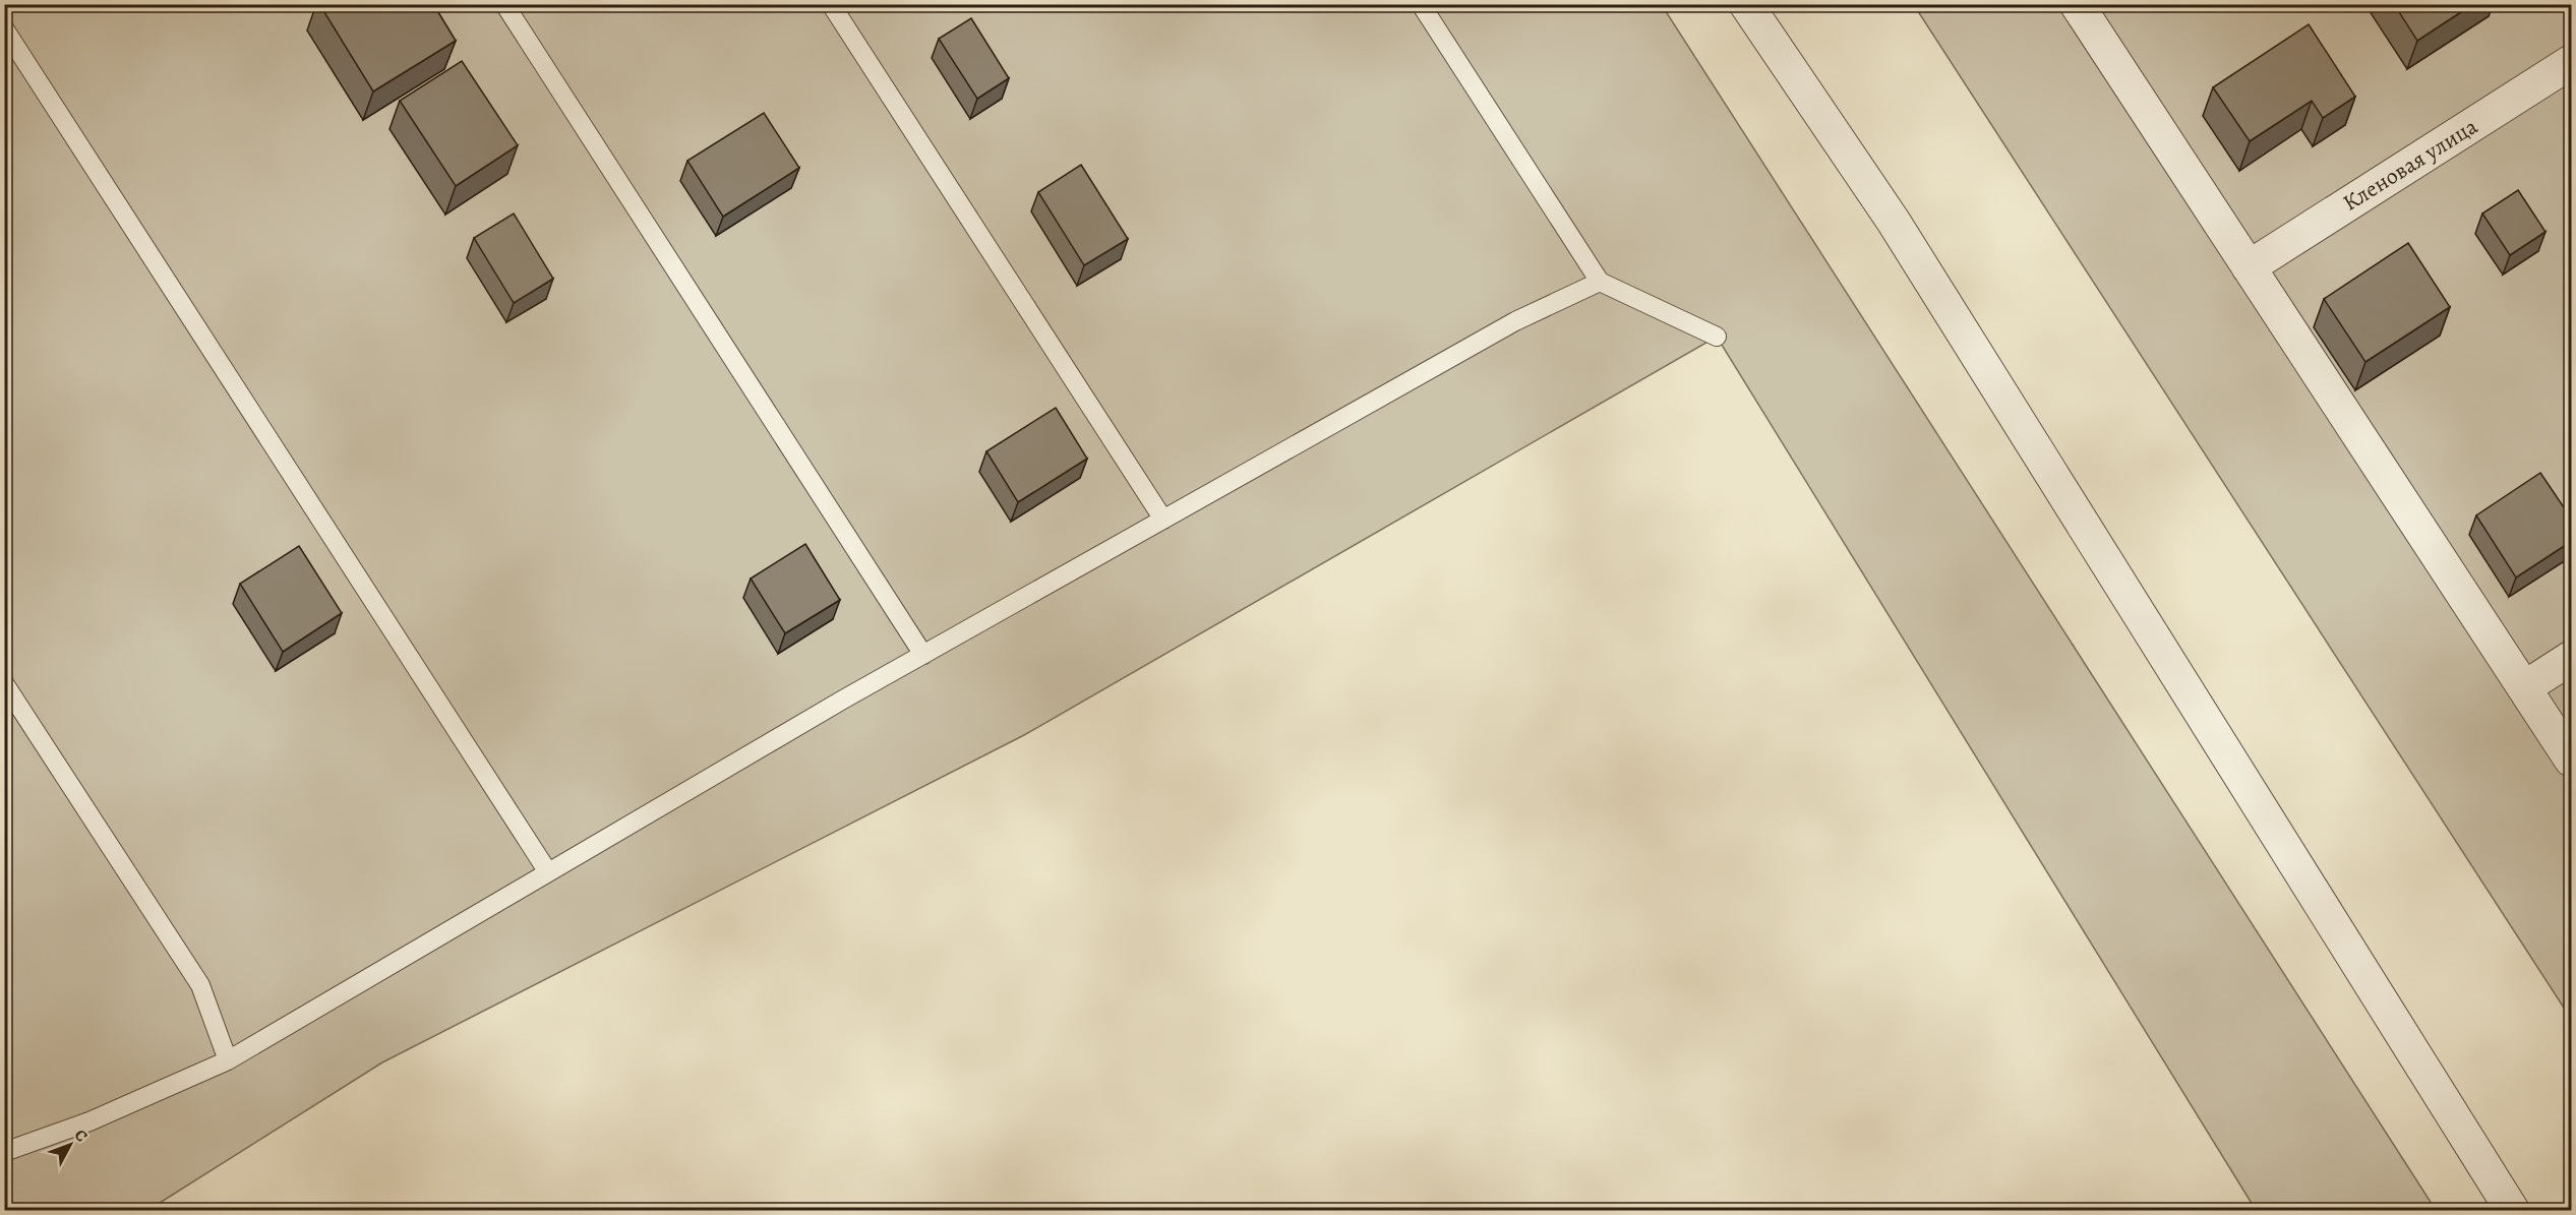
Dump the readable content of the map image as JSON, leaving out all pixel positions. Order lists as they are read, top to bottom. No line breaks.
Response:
{"streets":{"street":["Кленовая улица"]},"north":"top right"}
